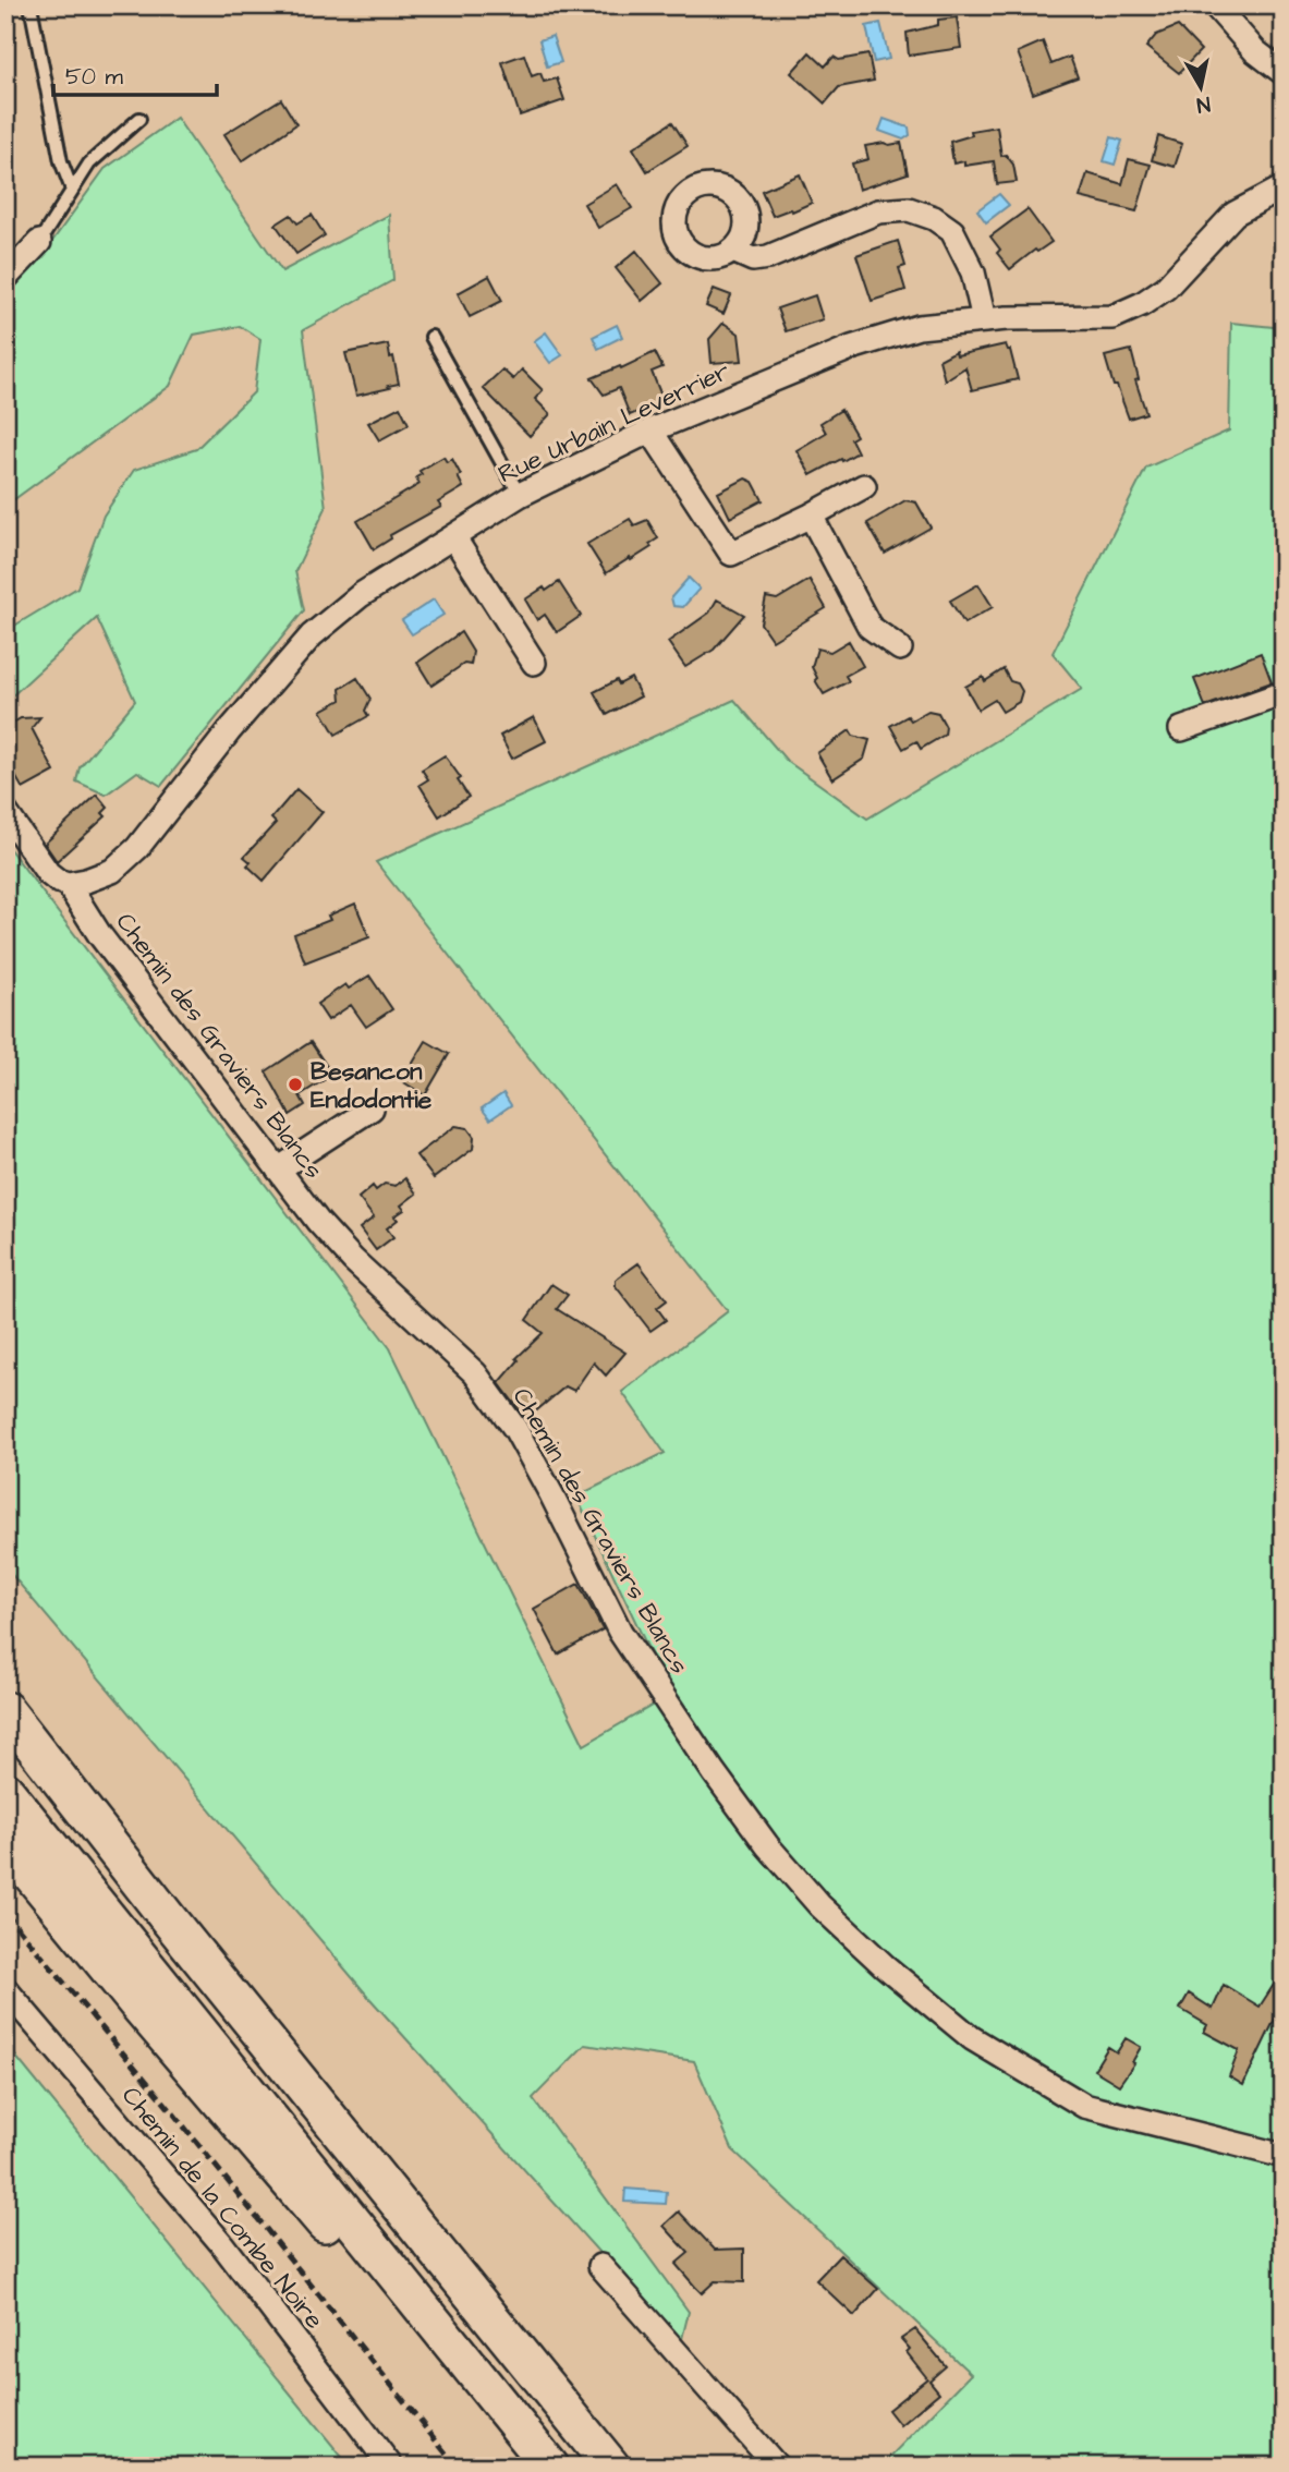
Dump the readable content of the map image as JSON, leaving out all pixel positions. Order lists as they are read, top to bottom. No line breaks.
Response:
{"streets":{"street":["Rue Urbain Leverrier","Chemin des Graviers Blancs","Chemin de la Combe Noire"]},"crossings":[["Rue Urbain Leverrier","Chemin des Graviers Blancs"]],"places":["Besancon Endodontie"],"scale_bar":"50 m","north":"bottom"}
